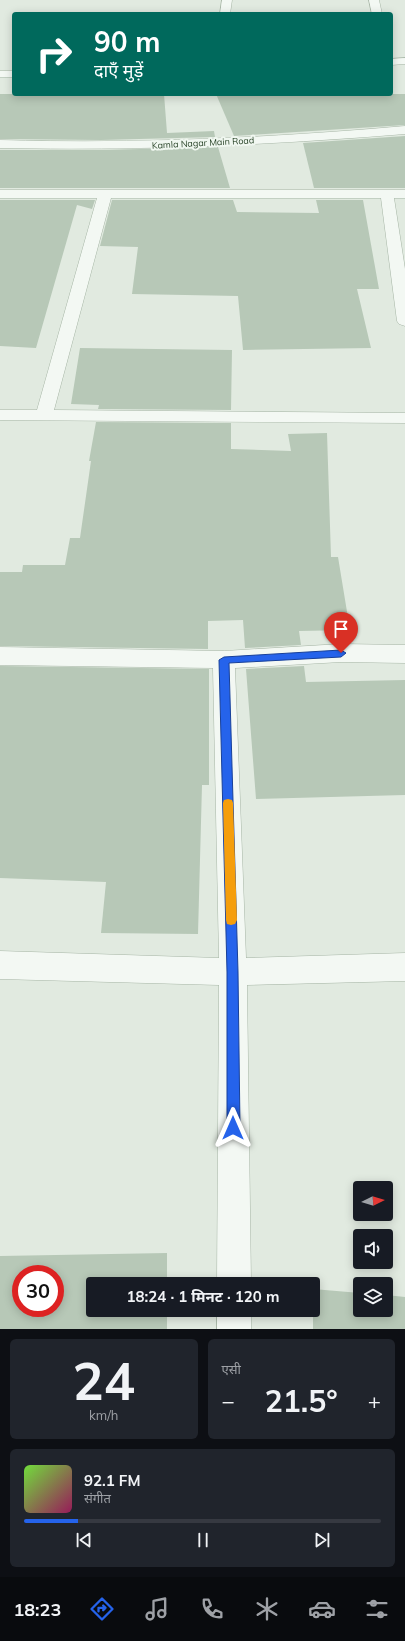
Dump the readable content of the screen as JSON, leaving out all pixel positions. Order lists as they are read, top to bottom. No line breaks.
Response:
{"streets":{"street":["Kamla Nagar Main Road"]},"north":"right","page":{"turn":["90 m","दाएँ मुड़ें"],"limit":"30","trip":"18:24 · 1 मिनट · 120 m","tile":[["24","km/h"],"एसी"],"heat":["−","21.5°","+"],"song":["92.1 FM","संगीत"],"tabs":"18:23"}}
